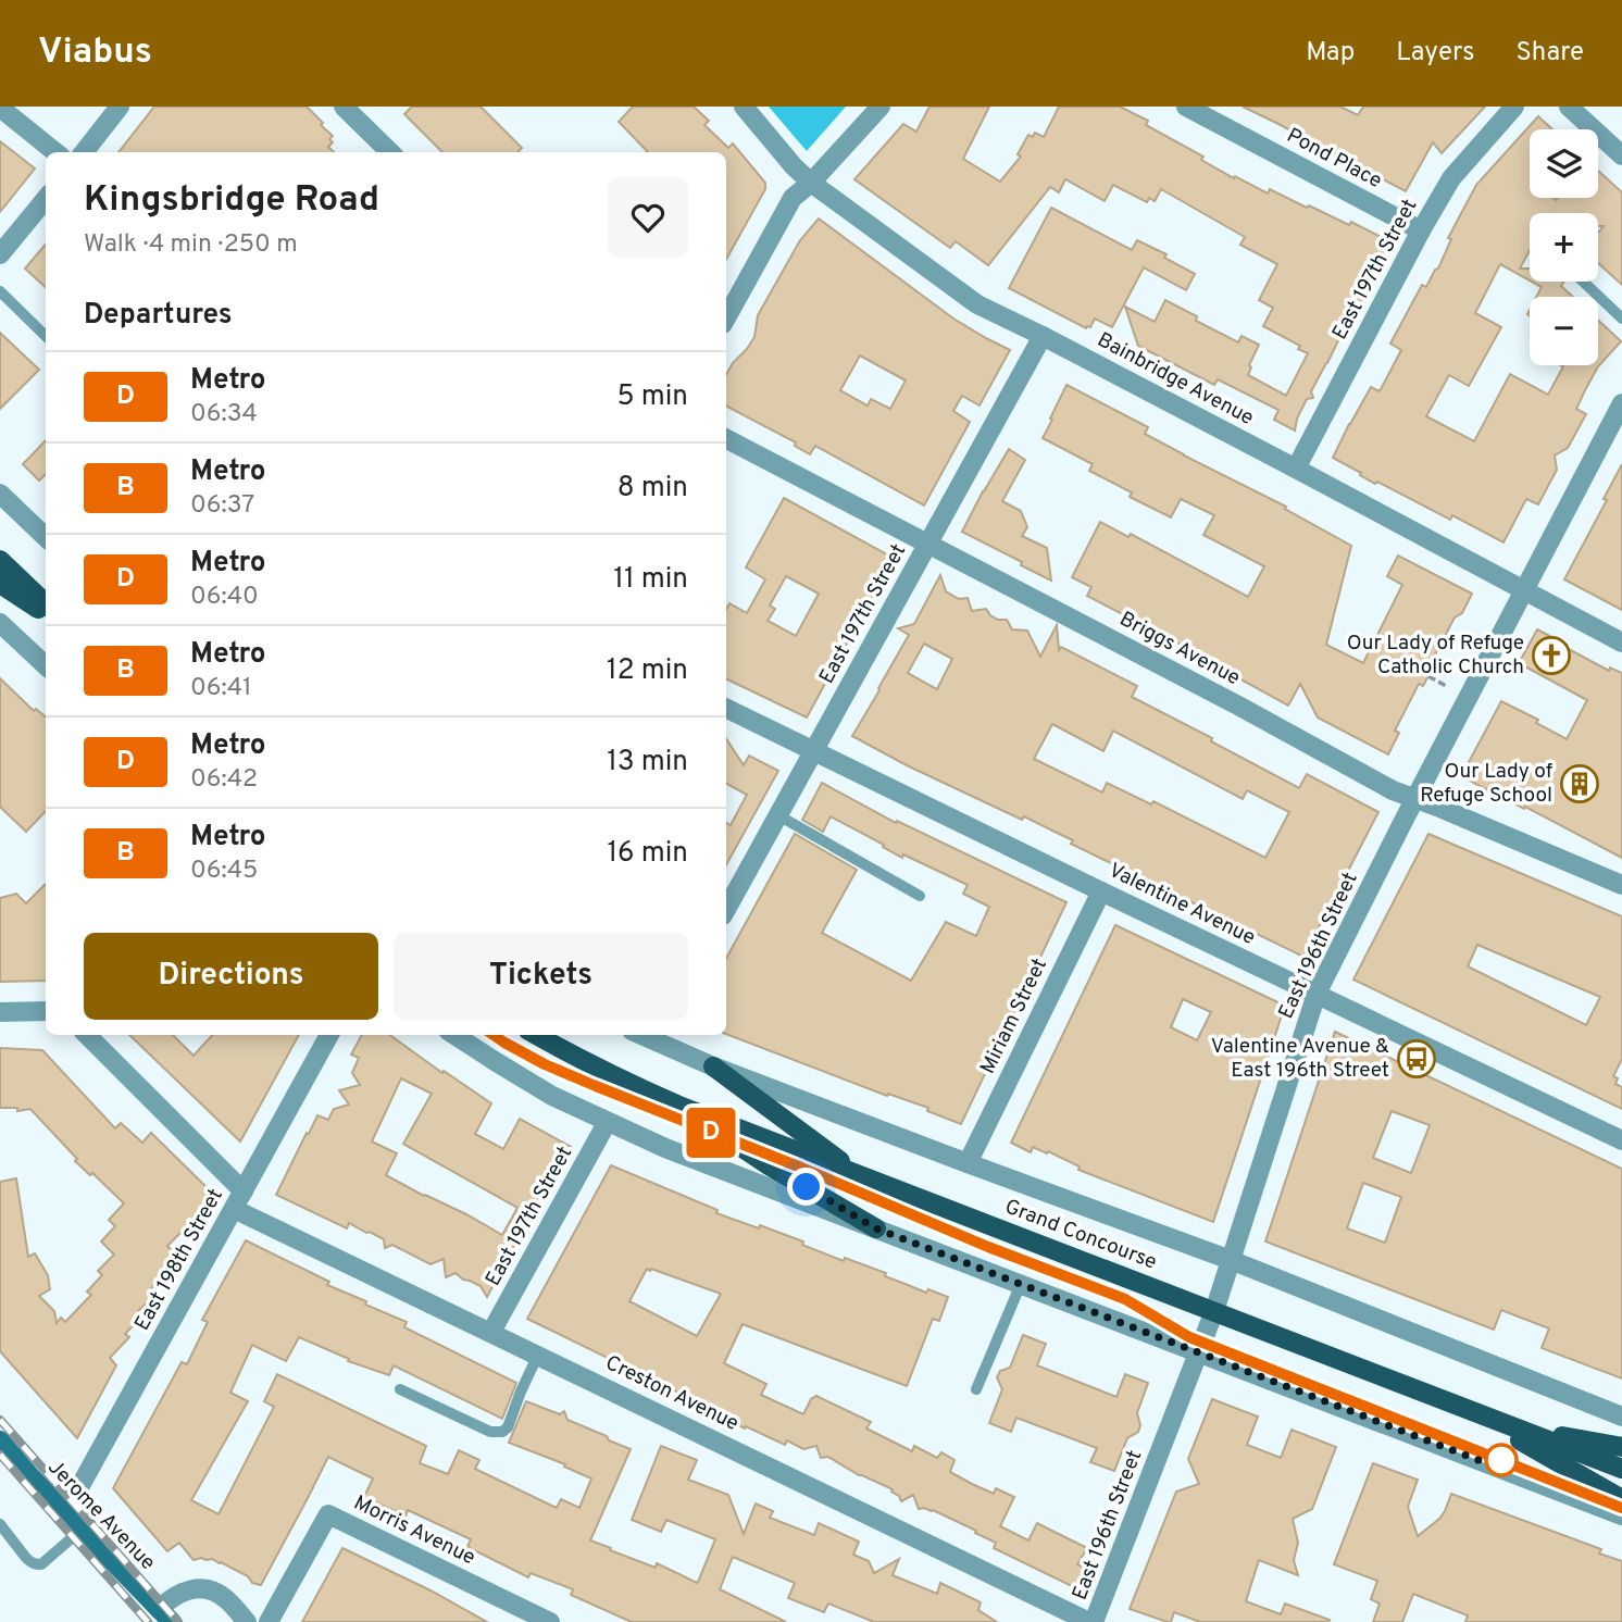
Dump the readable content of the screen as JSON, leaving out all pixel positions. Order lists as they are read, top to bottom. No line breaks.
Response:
{"streets":{"main road":["Grand Concourse","Jerome Avenue"],"street":["Pond Place","East 197th Street","Bainbridge Avenue","Briggs Avenue","Valentine Avenue","East 196th Street","Miriam Street","East 198th Street","Creston Avenue","Morris Avenue"]},"crossings":[["Pond Place","East 197th Street"],["East 197th Street","Bainbridge Avenue"],["East 197th Street","Briggs Avenue"],["East 197th Street","Valentine Avenue"],["East 197th Street","Creston Avenue"],["Bainbridge Avenue","East 196th Street"],["Briggs Avenue","East 196th Street"],["Valentine Avenue","East 196th Street"],["Valentine Avenue","Miriam Street"],["East 196th Street","Grand Concourse"],["East 196th Street","Creston Avenue"],["Miriam Street","Grand Concourse"],["East 198th Street","Creston Avenue"],["East 198th Street","Jerome Avenue"]],"places":{"church":["Our Lady of Refuge Catholic Church"],"building":["Our Lady of Refuge School"],"bus stop":["Valentine Avenue & East 196th Street"]},"lines":["metro line D"],"page":{"header":"Viabus","nav":["Map","Layers","Share"],"on_map":"D","map_buttons":["+","−"],"heading":[["Kingsbridge Road","Walk · 4 min · 250 m"],"Departures"],"list":[{"mark":"D","name":"Metro","note":"06:34","value":"5 min"},{"mark":"B","name":"Metro","note":"06:37","value":"8 min"},{"mark":"D","name":"Metro","note":"06:40","value":"11 min"},{"mark":"B","name":"Metro","note":"06:41","value":"12 min"},{"mark":"D","name":"Metro","note":"06:42","value":"13 min"},{"mark":"B","name":"Metro","note":"06:45","value":"16 min"}],"buttons":["Directions","Tickets"]}}
